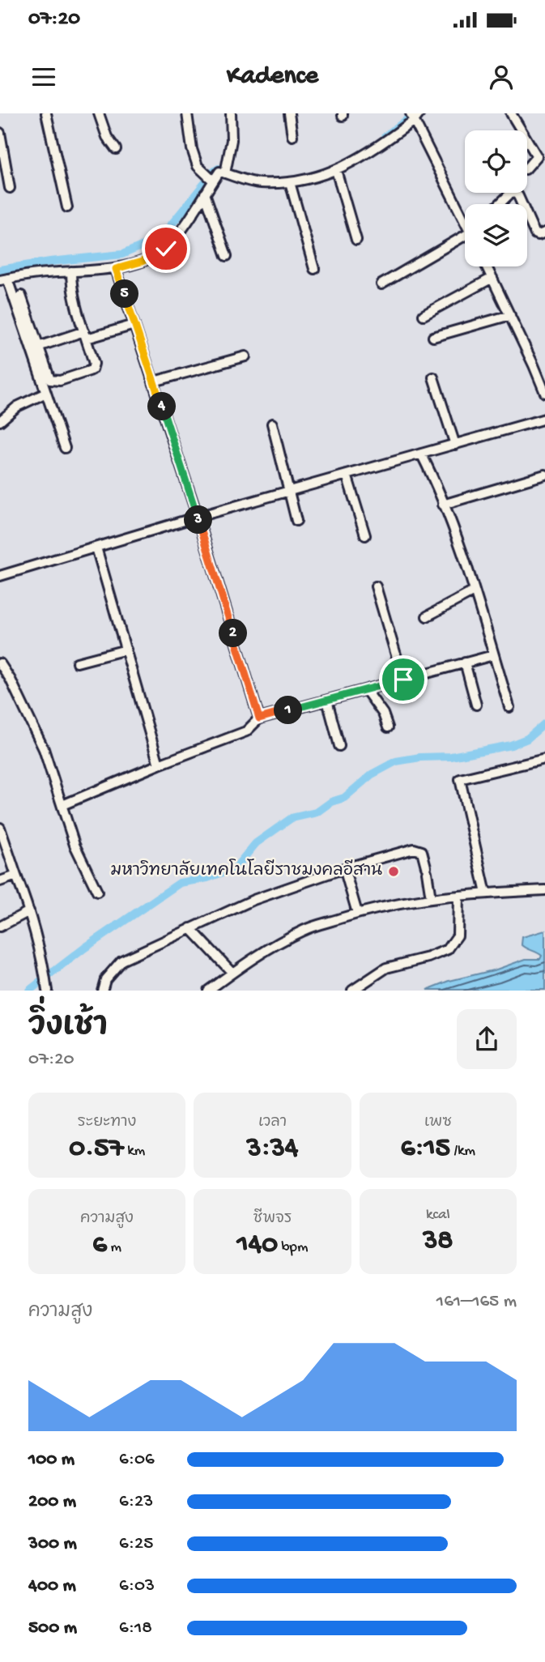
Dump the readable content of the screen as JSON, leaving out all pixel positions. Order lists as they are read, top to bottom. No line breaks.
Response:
{"places":["มหาวิทยาลัยเทคโนโลยีราชมงคลอีสาน"],"page":{"status":"07:20","header":"Kadence","pins":["5","4","3","2","1"],"heading":["วิ่งเช้า","07:20"],"stats":[["ระยะทาง","0.57 km"],["เวลา","3:34"],["เพซ","6:15 /km"],["ความสูง","6 m"],["ชีพจร","140 bpm"],["kcal","38"]],"chart":["ความสูง","161–165 m"],"list":[{"name":"100 m","note":"6:06"},{"name":"200 m","note":"6:23"},{"name":"300 m","note":"6:25"},{"name":"400 m","note":"6:03"},{"name":"500 m","note":"6:18"}]}}
